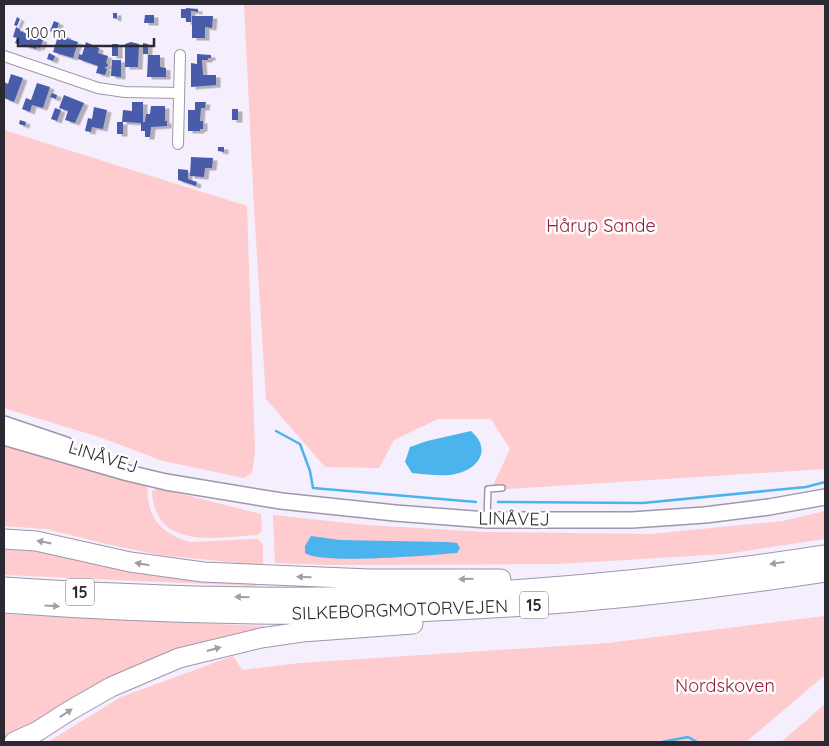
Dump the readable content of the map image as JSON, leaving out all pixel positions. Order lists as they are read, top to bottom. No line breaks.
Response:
{"streets":{"highway":["15","SILKEBORGMOTORVEJEN"],"main road":["LINÅVEJ"]},"parks":["Hårup Sande","Nordskoven"],"scale_bar":"100 m"}
